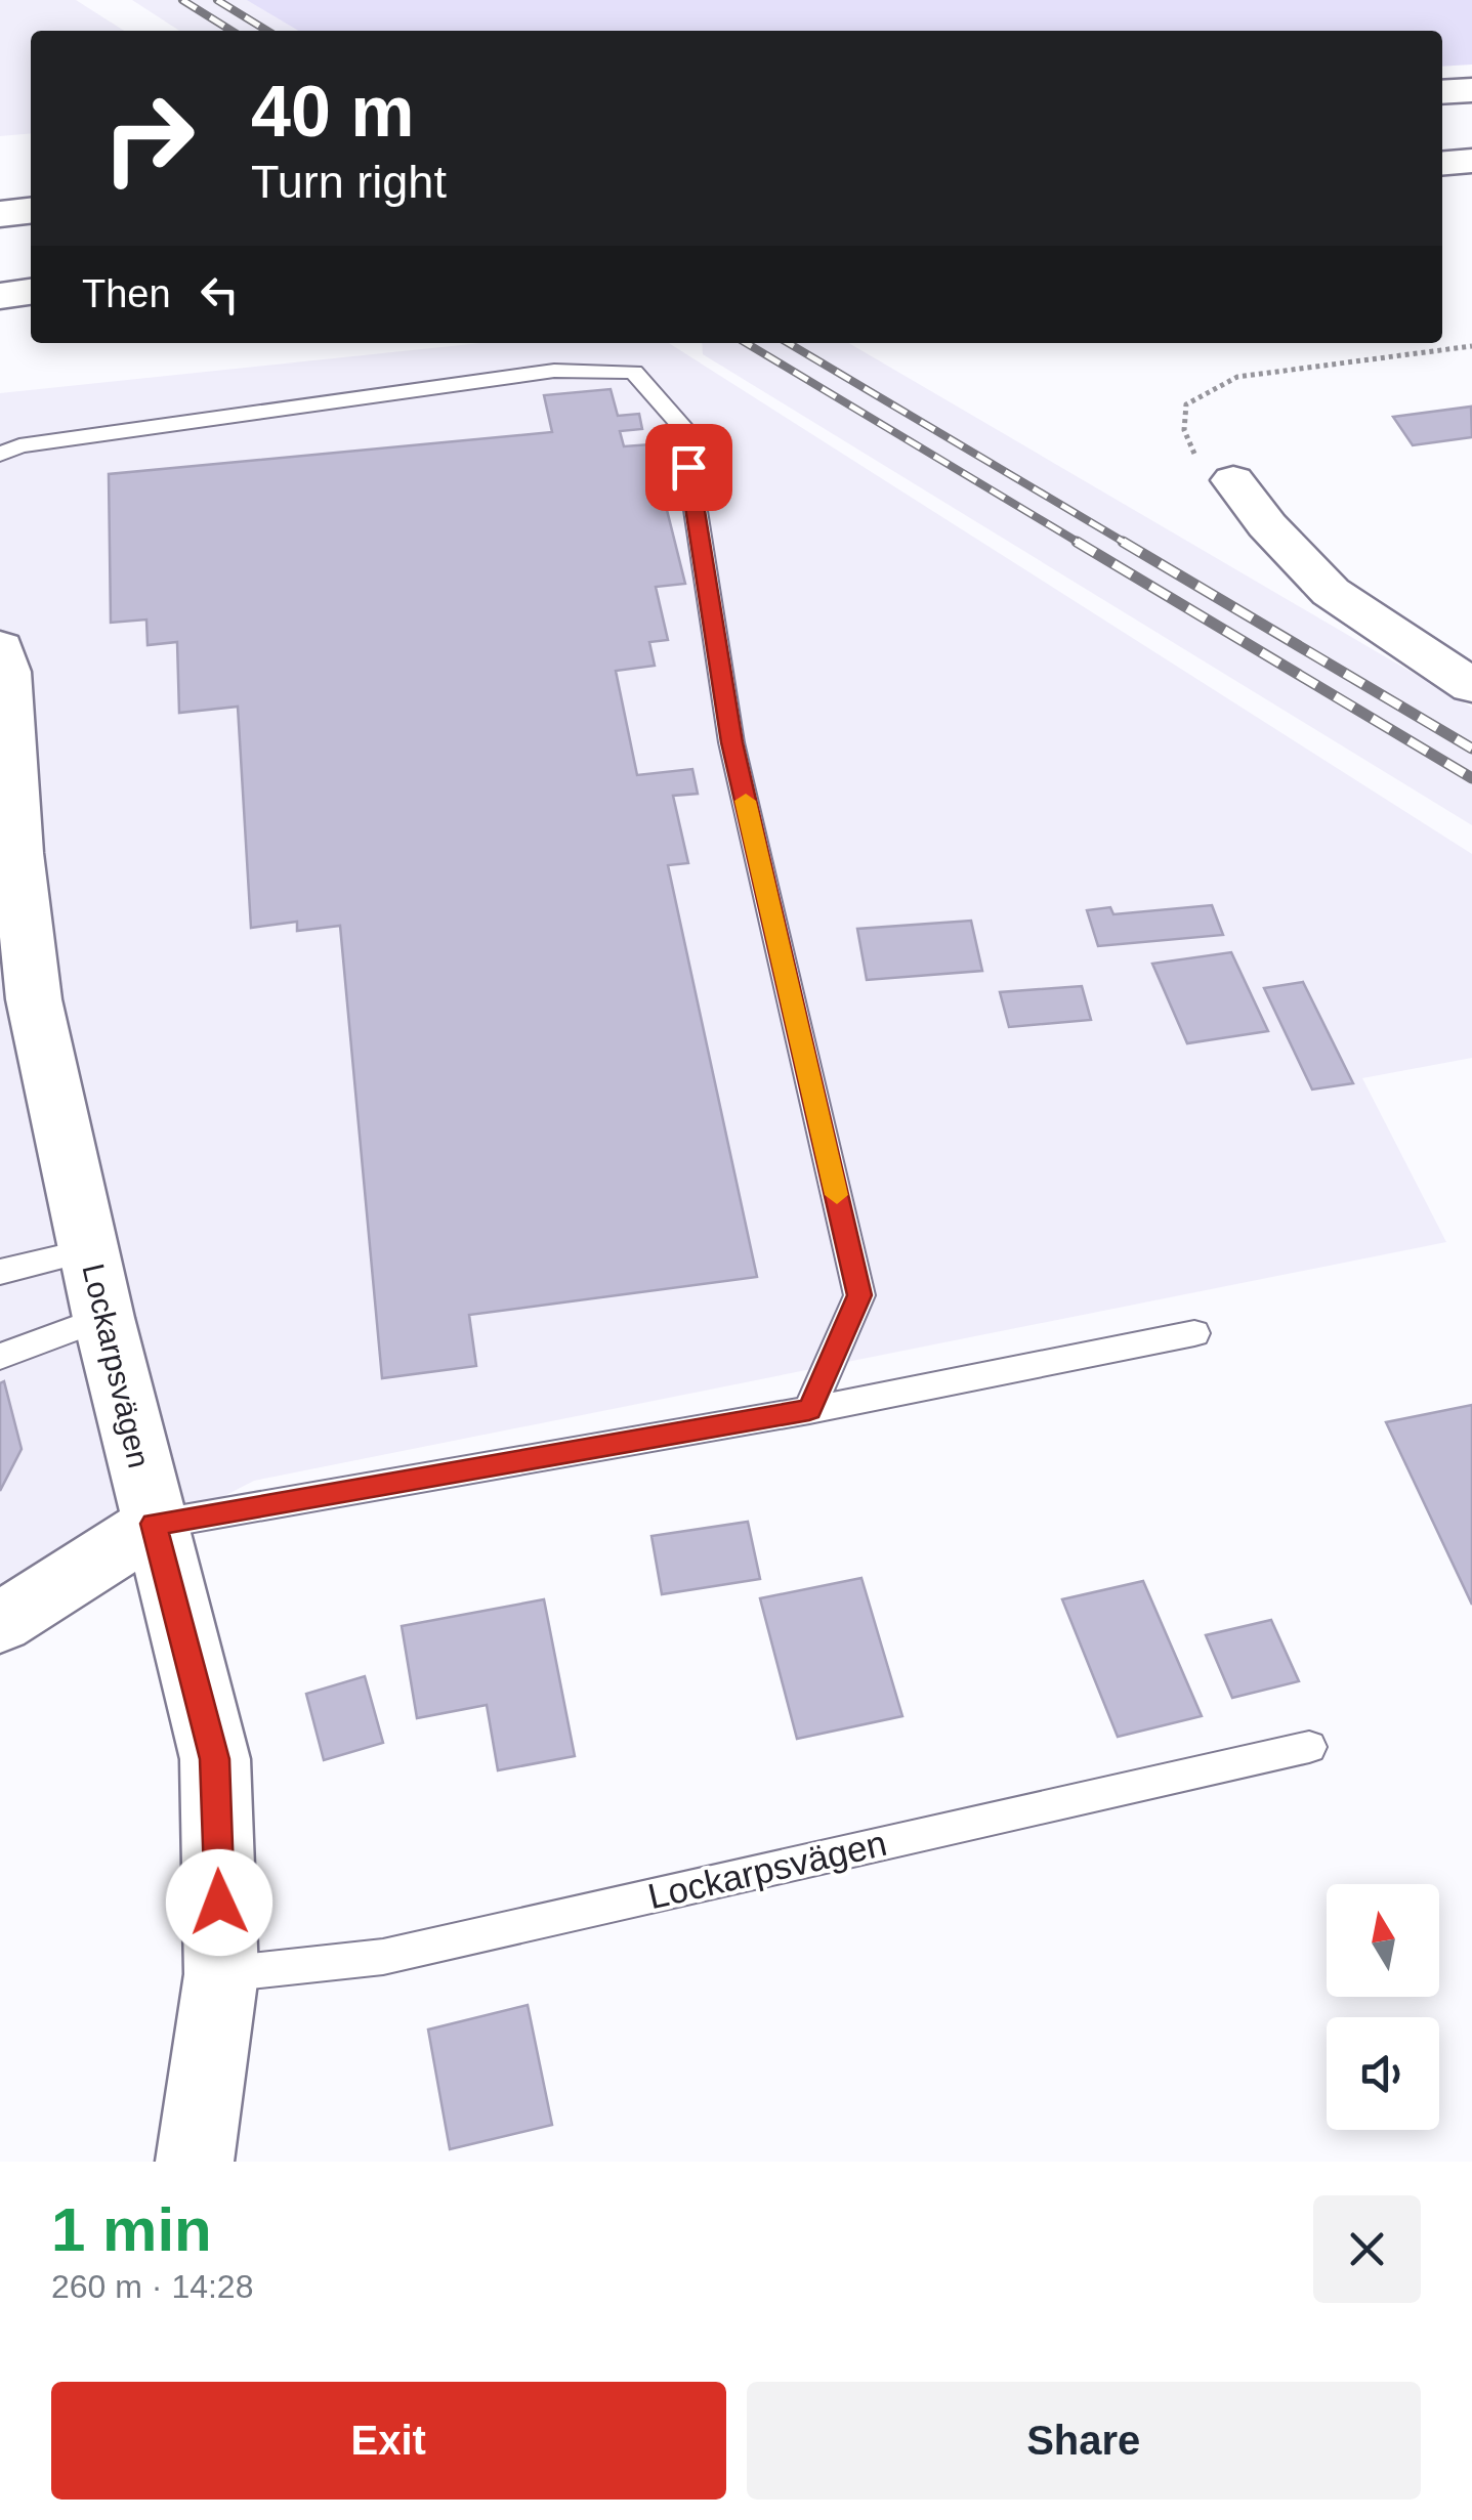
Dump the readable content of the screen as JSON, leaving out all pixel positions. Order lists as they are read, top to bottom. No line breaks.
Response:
{"streets":{"main road":["Lockarpsvägen"]},"north":"top","page":{"turn":["40 m","Turn right"],"then":"Then","heading":["1 min","260 m · 14:28"],"buttons":["Exit","Share"]}}
